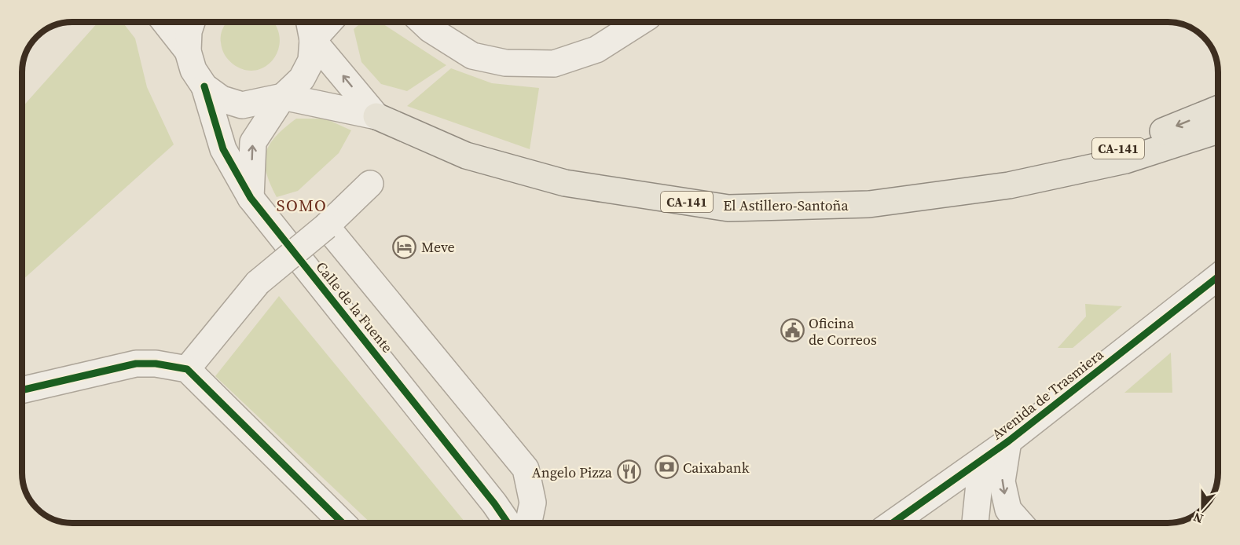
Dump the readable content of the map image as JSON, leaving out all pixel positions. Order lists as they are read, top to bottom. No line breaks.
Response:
{"streets":{"main road":["CA-141","El Astillero-Santoña"],"street":["Calle de la Fuente","Avenida de Trasmiera"]},"districts":["SOMO"],"places":{"hotel":["Meve"],"public building":["Oficina de Correos"],"bank":["Caixabank"],"restaurant":["Angelo Pizza"]},"north":"bottom"}
